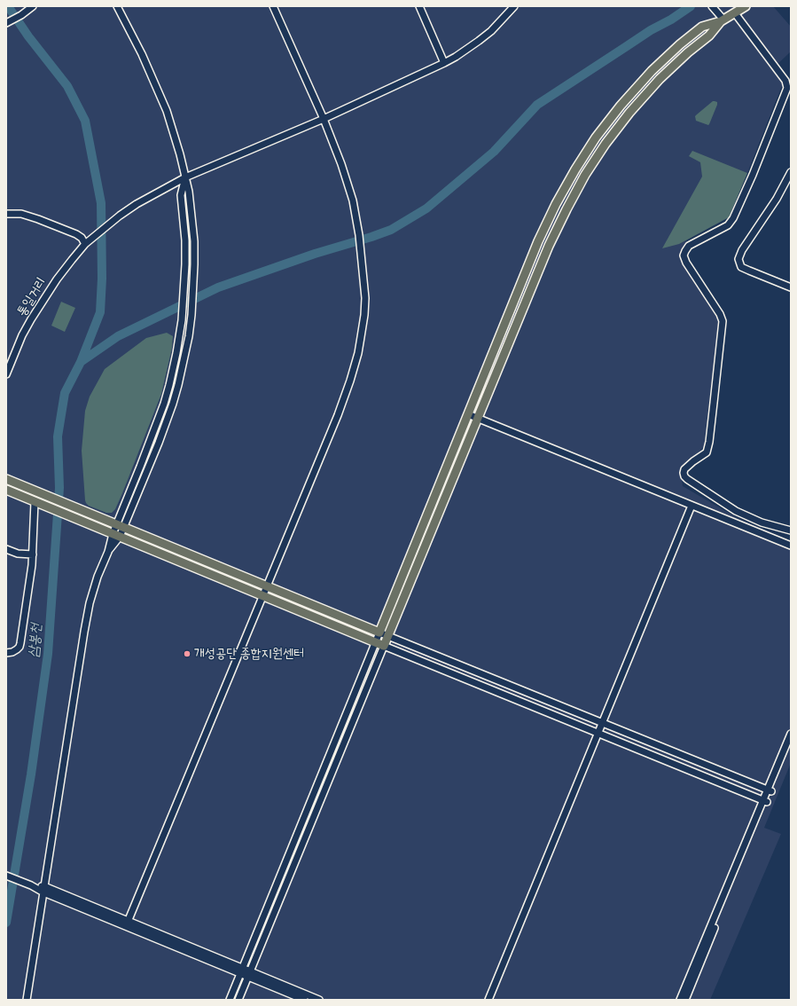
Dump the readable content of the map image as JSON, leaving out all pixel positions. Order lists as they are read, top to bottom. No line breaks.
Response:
{"streets":{"street":["통일거리"]},"water":["삼봉천"],"places":["개성공단 종합지원센터"]}
